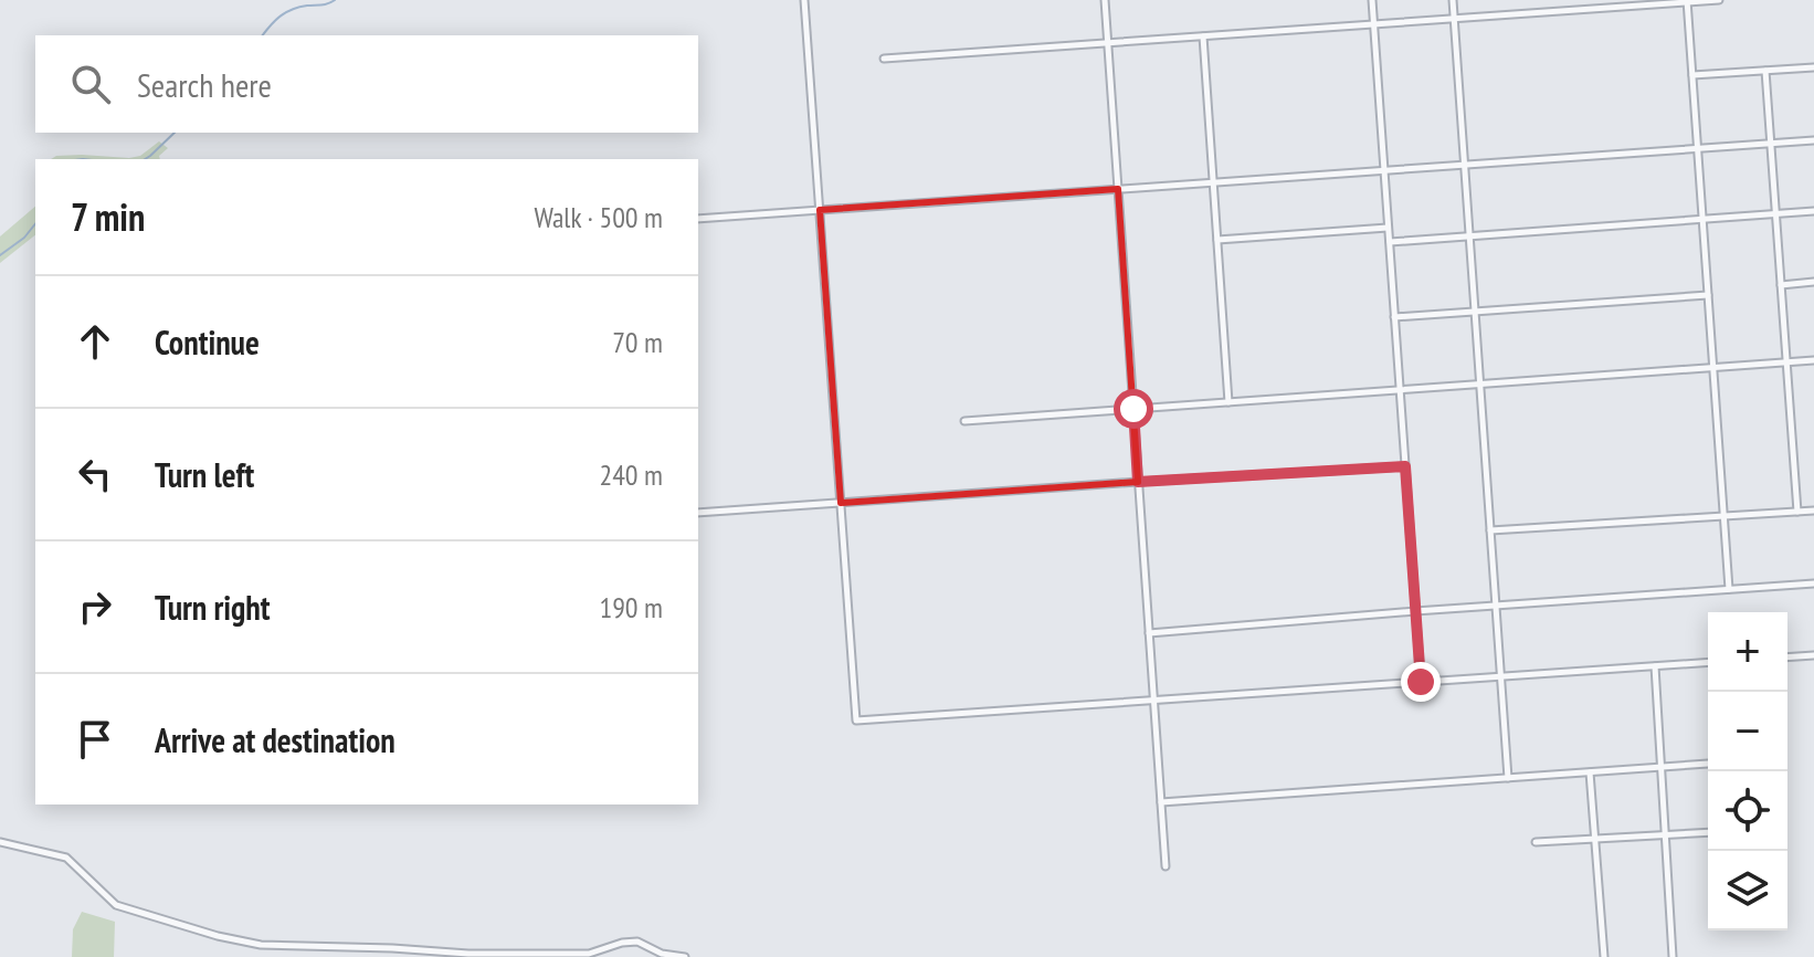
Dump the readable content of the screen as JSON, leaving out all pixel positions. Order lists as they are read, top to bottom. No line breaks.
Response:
{"page":{"search":"Search here","heading":["7 min","Walk · 500 m"],"list":[["Continue","70 m"],["Turn left","240 m"],["Turn right","190 m"],"Arrive at destination"],"map_buttons":["+","−"]}}
